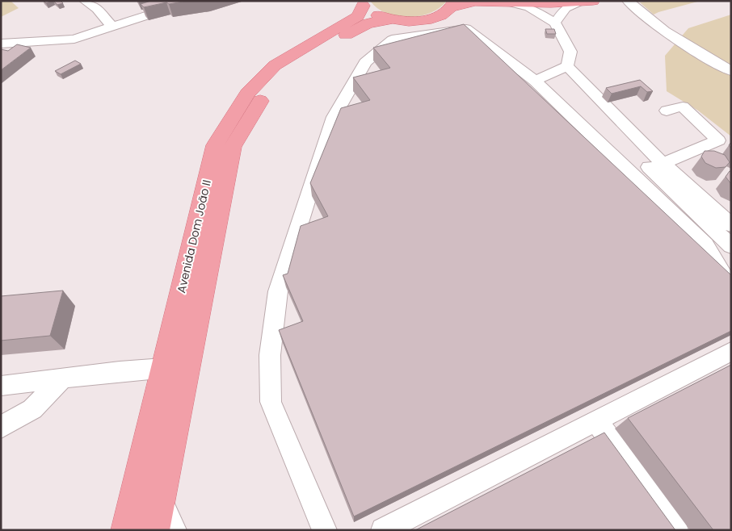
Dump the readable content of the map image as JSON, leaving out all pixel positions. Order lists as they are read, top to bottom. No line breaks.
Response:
{"streets":{"main road":["Avenida Dom João II"]}}
